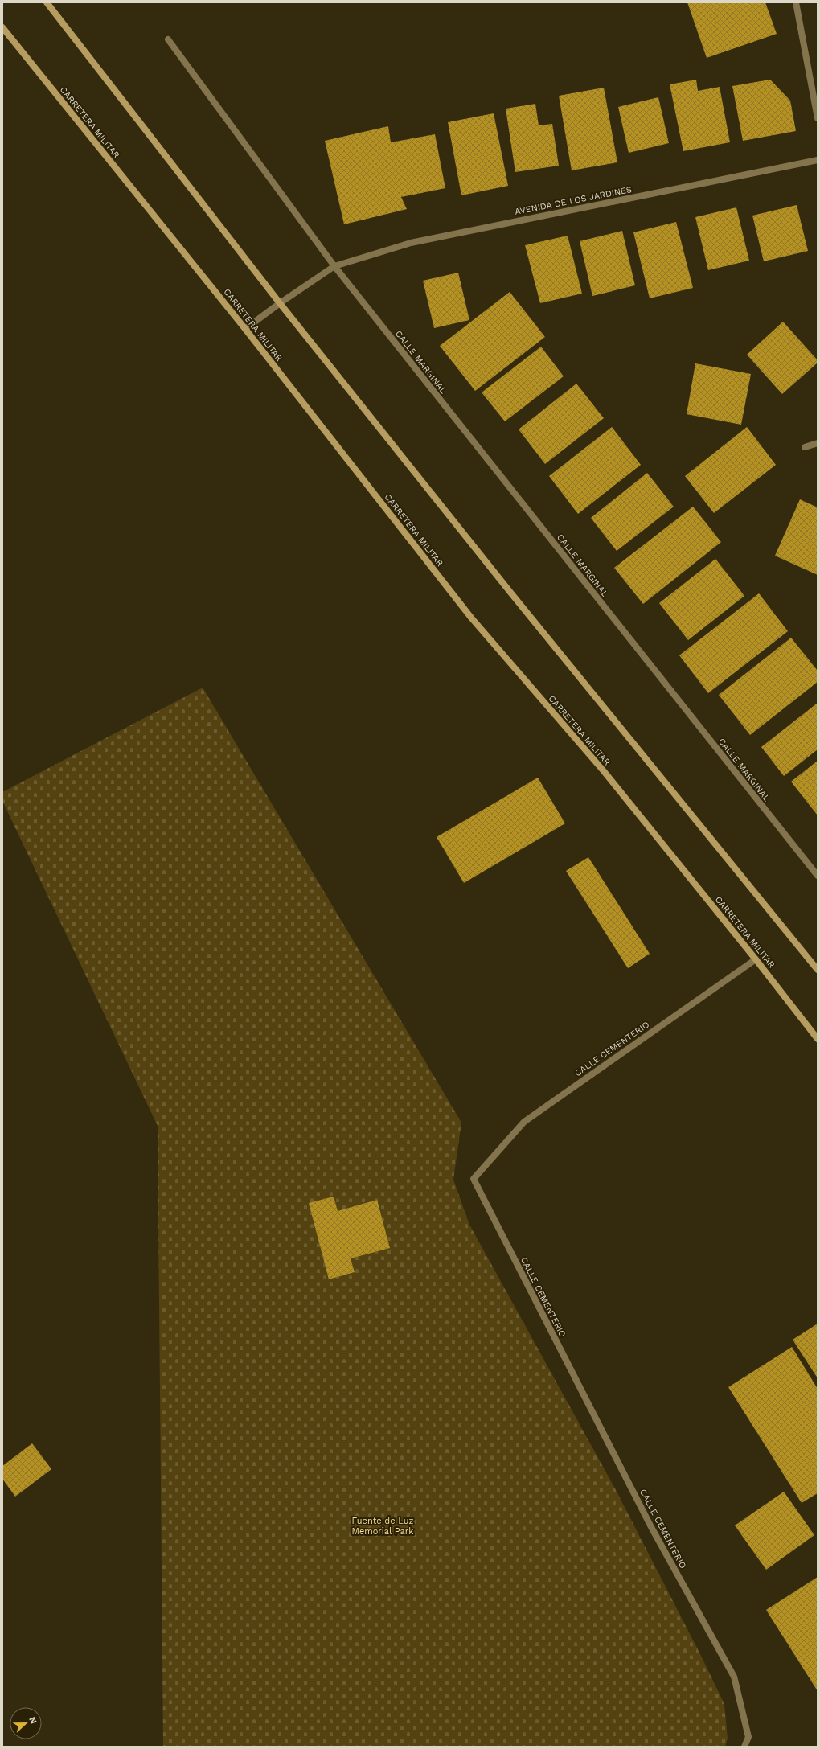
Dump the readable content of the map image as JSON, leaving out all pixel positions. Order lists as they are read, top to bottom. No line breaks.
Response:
{"streets":{"main road":["CARRETERA MILITAR"],"street":["AVENIDA DE LOS JARDINES","CALLE MARGINAL","CALLE CEMENTERIO"]},"crossings":[["CARRETERA MILITAR","AVENIDA DE LOS JARDINES"],["CARRETERA MILITAR","CALLE CEMENTERIO"],["AVENIDA DE LOS JARDINES","CALLE MARGINAL"]],"parks":["Fuente de Luz Memorial Park"],"north":"right"}
